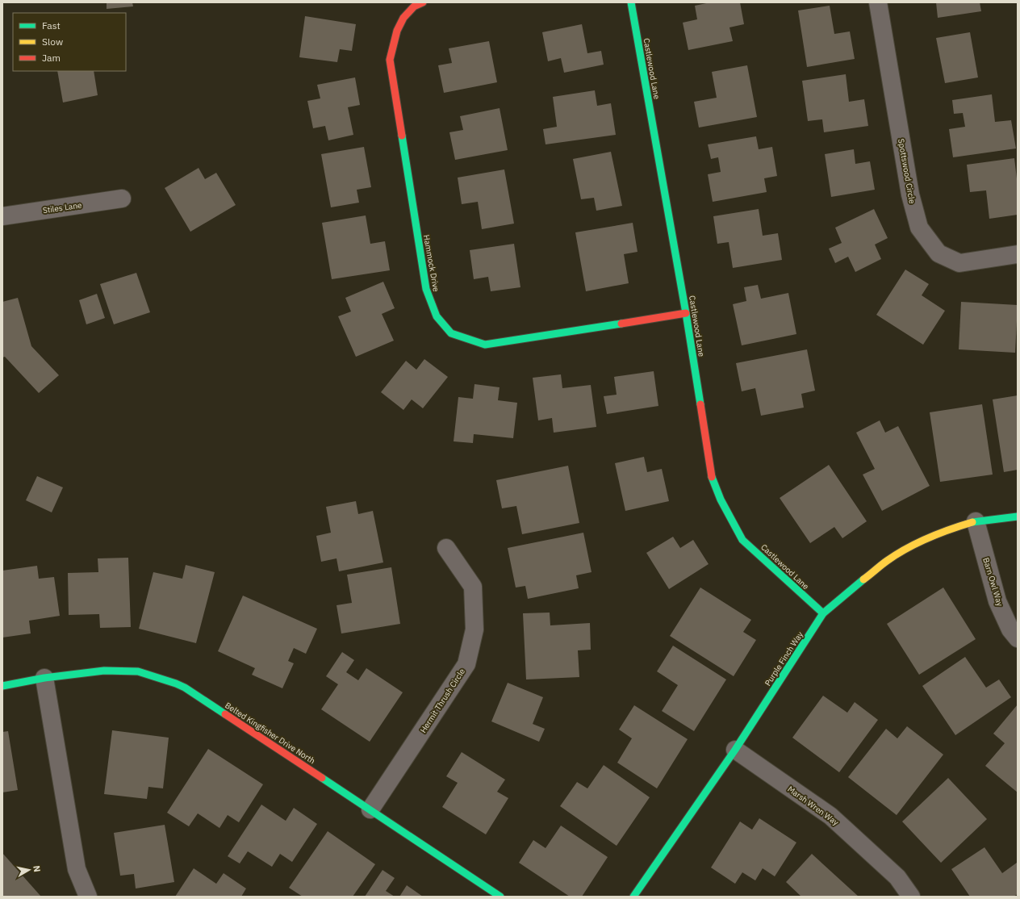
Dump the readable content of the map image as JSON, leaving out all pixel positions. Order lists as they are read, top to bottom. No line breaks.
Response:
{"streets":{"street":["Castlewood Lane","Spottswood Circle","Stiles Lane","Hammock Drive","Barn Owl Way","Purple Finch Way","Hermit Thrush Circle","Belted Kingfisher Drive North","Marsh Wren Way"]},"crossings":[["Castlewood Lane","Hammock Drive"],["Castlewood Lane","Purple Finch Way"],["Barn Owl Way","Purple Finch Way"],["Purple Finch Way","Marsh Wren Way"],["Hermit Thrush Circle","Belted Kingfisher Drive North"]],"legend":["Fast","Slow","Jam"],"north":"right"}
